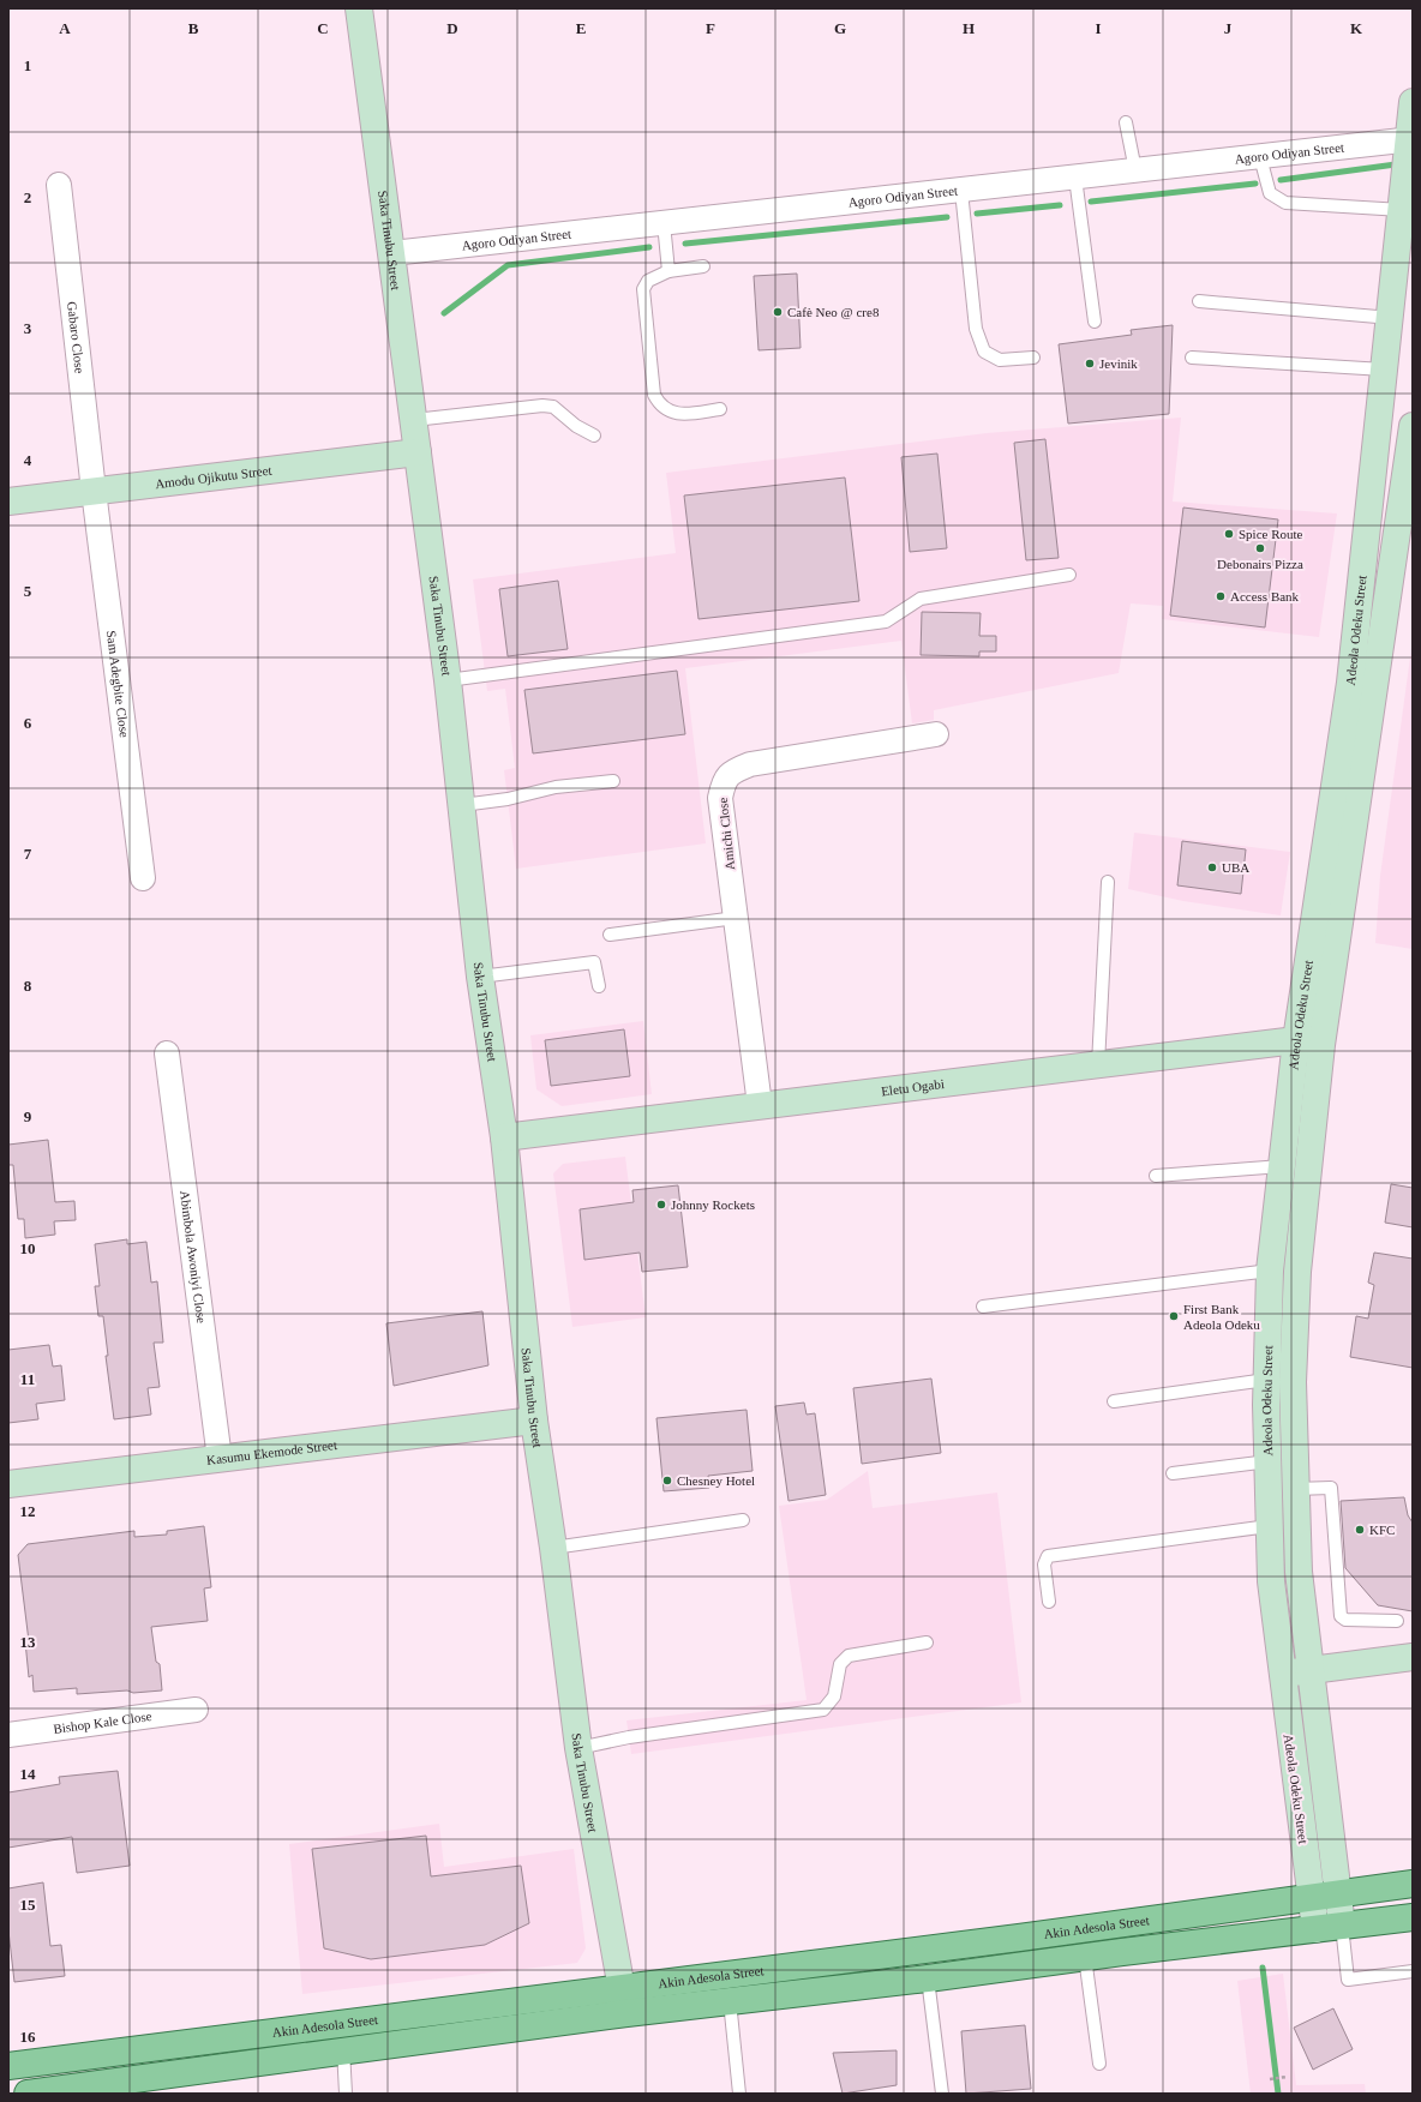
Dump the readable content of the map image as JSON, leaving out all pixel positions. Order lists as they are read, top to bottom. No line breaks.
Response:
{"streets":{"main road":["Akin Adesola Street"],"street":["Agoro Odiyan Street","Saka Tinubu Street","Gabaro Close","Amodu Ojikutu Street","Adeola Odeku Street","Sam Adegbite Close","Amichi Close","Eletu Ogabi","Abimbola Awoniyi Close","Kasumu Ekemode Street","Bishop Kale Close"]},"crossings":[["Agoro Odiyan Street","Saka Tinubu Street"],["Agoro Odiyan Street","Adeola Odeku Street"],["Saka Tinubu Street","Amodu Ojikutu Street"],["Saka Tinubu Street","Eletu Ogabi"],["Saka Tinubu Street","Kasumu Ekemode Street"],["Saka Tinubu Street","Akin Adesola Street"],["Gabaro Close","Amodu Ojikutu Street"],["Gabaro Close","Sam Adegbite Close"],["Amodu Ojikutu Street","Sam Adegbite Close"],["Adeola Odeku Street","Eletu Ogabi"],["Adeola Odeku Street","Akin Adesola Street"],["Amichi Close","Eletu Ogabi"],["Abimbola Awoniyi Close","Kasumu Ekemode Street"]],"places":["Cafè Neo @ cre8","Jevinik","Spice Route","Debonairs Pizza","Access Bank","UBA","Johnny Rockets","First Bank Adeola Odeku","Chesney Hotel","KFC"],"grid":{"columns":["A","B","C","D","E","F","G","H","I","J","K"],"rows":["1","2","3","4","5","6","7","8","9","10","11","12","13","14","15","16"]}}
